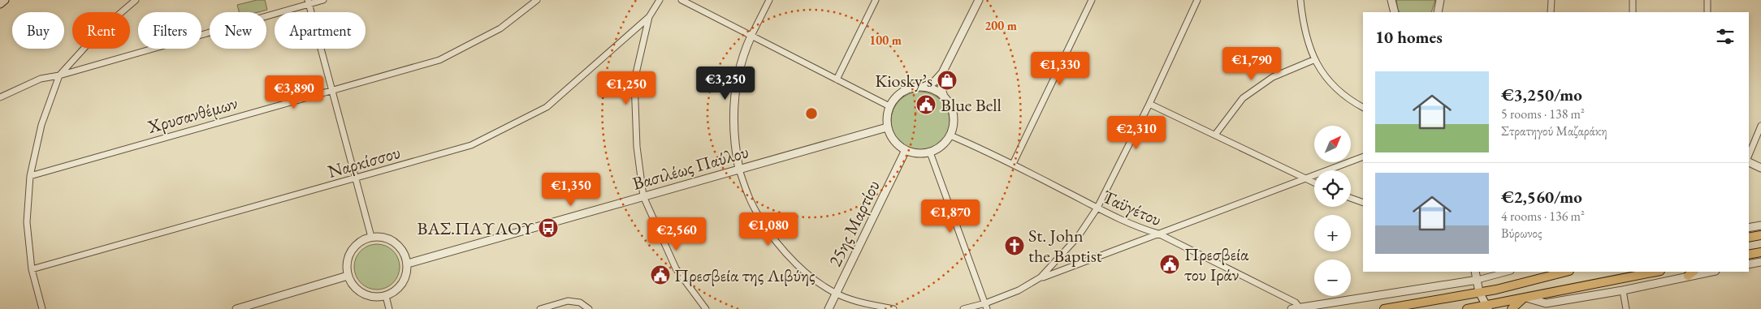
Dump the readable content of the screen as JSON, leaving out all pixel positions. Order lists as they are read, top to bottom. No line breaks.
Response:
{"streets":{"street":["Χρυσανθέμων","Ναρκίσσου","Βασιλέως Παύλου","Ταϋγέτου","25ης Μαρτίου"]},"crossings":[["Βασιλέως Παύλου","Ταϋγέτου"],["Βασιλέως Παύλου","25ης Μαρτίου"],["Ταϋγέτου","25ης Μαρτίου"]],"places":{"shop":["Kiosky’s"],"public building":["Blue Bell","Πρεσβεία του Ιράν","Πρεσβεία της Λιβύης"],"bus stop":["ΒΑΣ.ΠΑΥΛΟΥ"],"church":["St. John the Baptist"]},"north":"top right","page":{"chip":["Buy","Rent","Filters","New","Apartment"],"heading":"10 homes","price":["€1,790","€1,330","€3,250","€1,250","€3,890","€2,310","€1,350","€1,870","€1,080","€2,560"],"list":[{"name":"€3,250/mo","note":"5 rooms · 138 m² · Στρατηγού Μαζαράκη"},{"name":"€2,560/mo","note":"4 rooms · 136 m² · Βύρωνος"}],"map_buttons":["+","−"]},"rings":["200 m","100 m"]}
